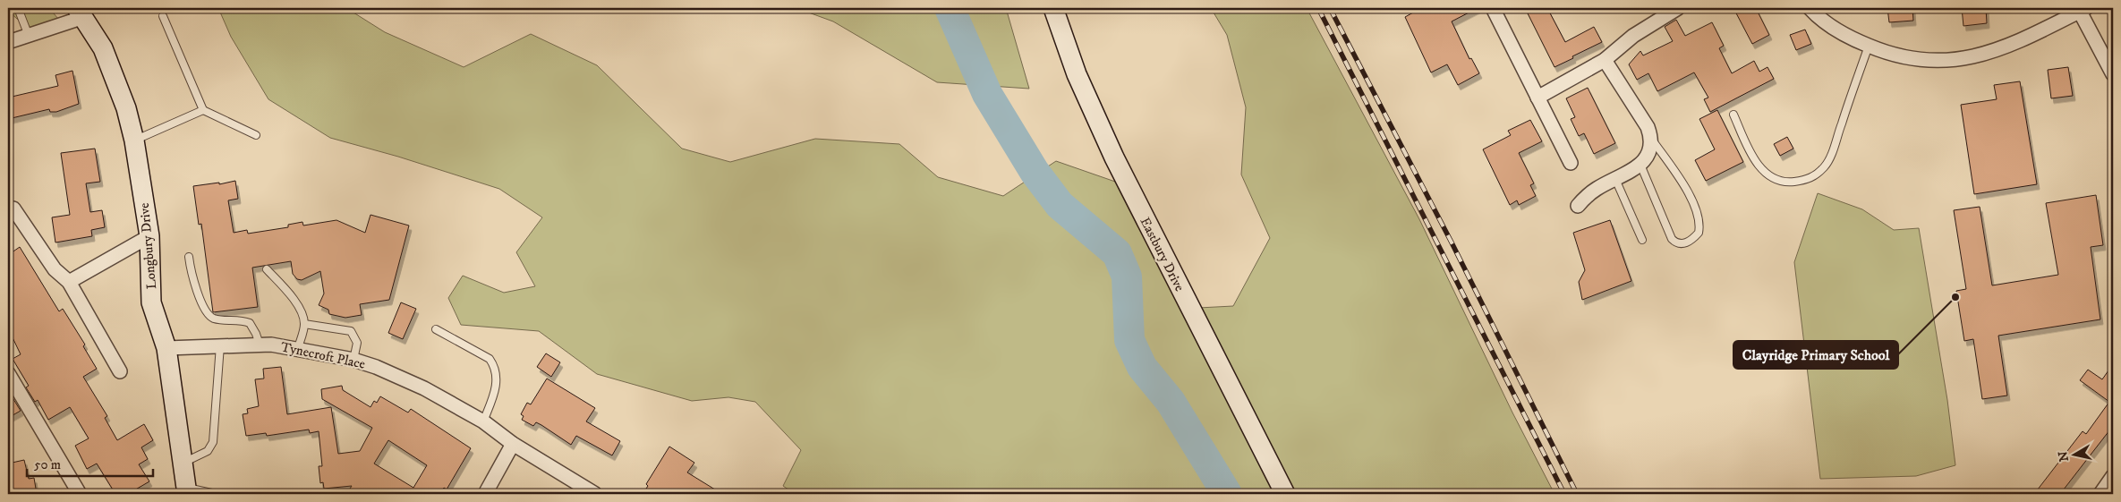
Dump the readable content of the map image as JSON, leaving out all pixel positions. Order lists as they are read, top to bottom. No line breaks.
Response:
{"streets":{"street":["Longbury Drive","Eastbury Drive","Tynecroft Place"]},"crossings":[["Longbury Drive","Tynecroft Place"]],"places":["Clayridge Primary School"],"scale_bar":"50 m","north":"left"}
